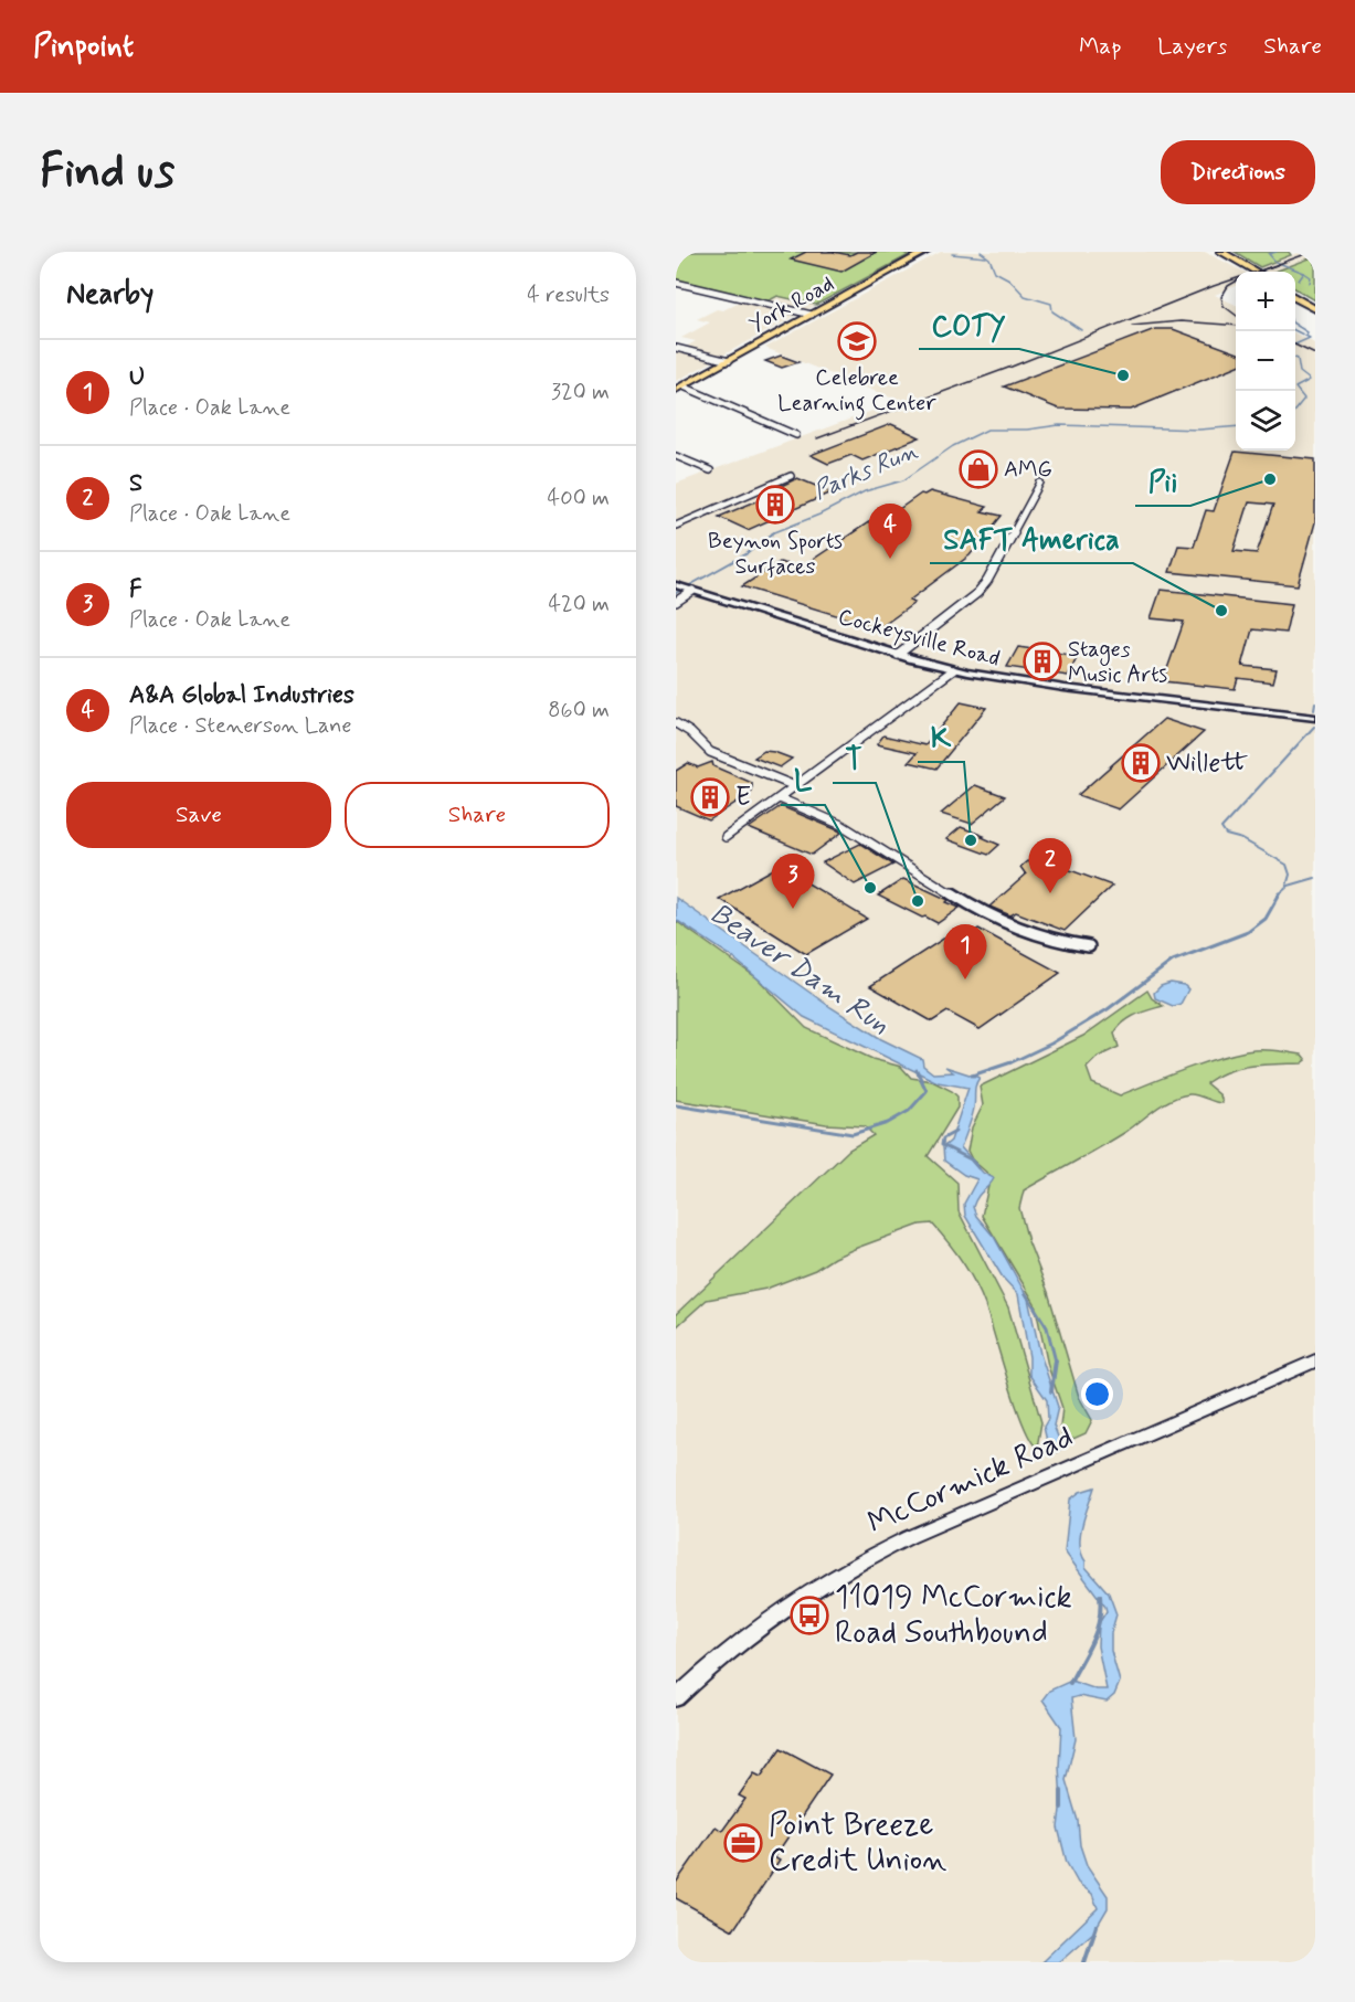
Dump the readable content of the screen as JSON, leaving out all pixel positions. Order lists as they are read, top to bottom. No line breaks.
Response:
{"streets":{"main road":["York Road","McCormick Road"],"street":["Cockeysville Road"]},"water":["Parks Run","Beaver Dam Run"],"places":{"school or university":["Celebree Learning Center"],"other":["COTY","Pii","SAFT America","K","L","T"],"shop":["AMG"],"building":["Beynon Sports Surfaces","Stages Music Arts","Willett","E"],"bus stop":["11019 McCormick Road Southbound"],"office":["Point Breeze Credit Union"]},"page":{"header":"Pinpoint","nav":["Map","Layers","Share"],"buttons":["Directions",["Save","Share"]],"title":"Find us","heading":["Nearby","4 results"],"map_buttons":["+","−"],"list":[{"mark":"1","name":"U","note":"Place · Oak Lane","value":"320 m"},{"mark":"2","name":"S","note":"Place · Oak Lane","value":"400 m"},{"mark":"3","name":"F","note":"Place · Oak Lane","value":"420 m"},{"mark":"4","name":"A&A Global Industries","note":"Place · Stenerson Lane","value":"860 m"}],"pins":["4","2","3","1"]}}
